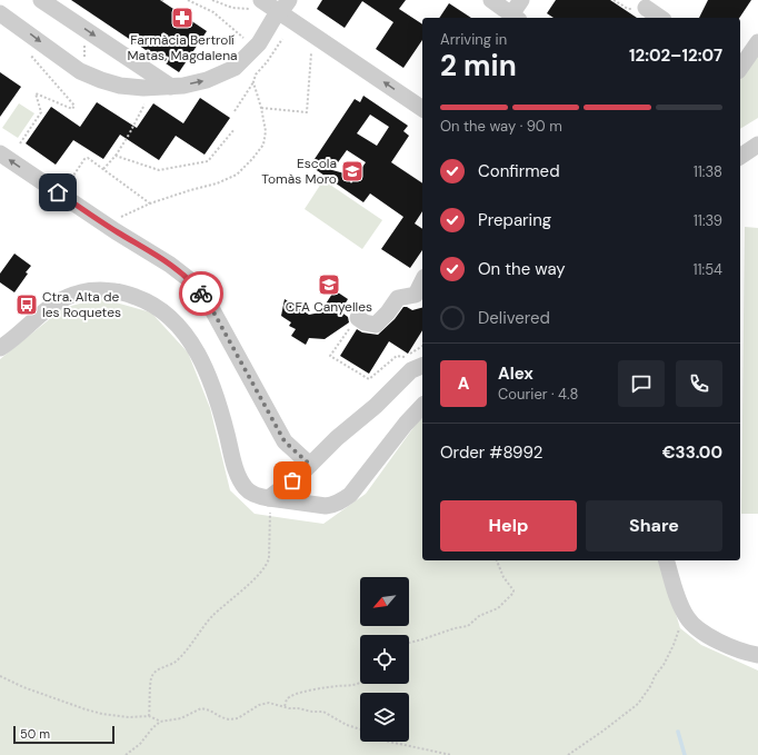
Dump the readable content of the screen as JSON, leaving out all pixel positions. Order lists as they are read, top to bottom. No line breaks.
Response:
{"places":{"pharmacy":["Farmàcia Bertrolí Matas, Magdalena"],"school or university":["Escola Tomàs Moro","CFA Canyelles"],"bus stop":["Ctra. Alta de les Roquetes"]},"scale_bar":"50 m","north":"bottom left","page":{"heading":["2 min","Arriving in","12:02–12:07"],"panel":["Alex","Courier · 4.8","Order #8992","€33.00"],"bar":"On the way · 90 m","list":[["Confirmed","11:38"],["Preparing","11:39"],["On the way","11:54"],"Delivered"],"round":"A","buttons":["Help","Share"],"scale":"50 m"}}
